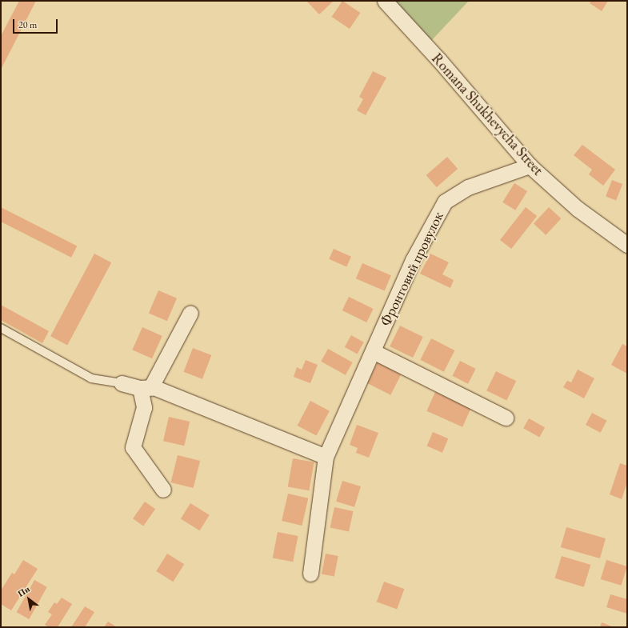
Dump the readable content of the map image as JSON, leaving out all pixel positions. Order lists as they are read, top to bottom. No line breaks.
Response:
{"streets":{"street":["Romana Shukhevycha Street","Фронтовий провулок"]},"crossings":[["Romana Shukhevycha Street","Фронтовий провулок"]],"scale_bar":"20 m","north":"top left"}
